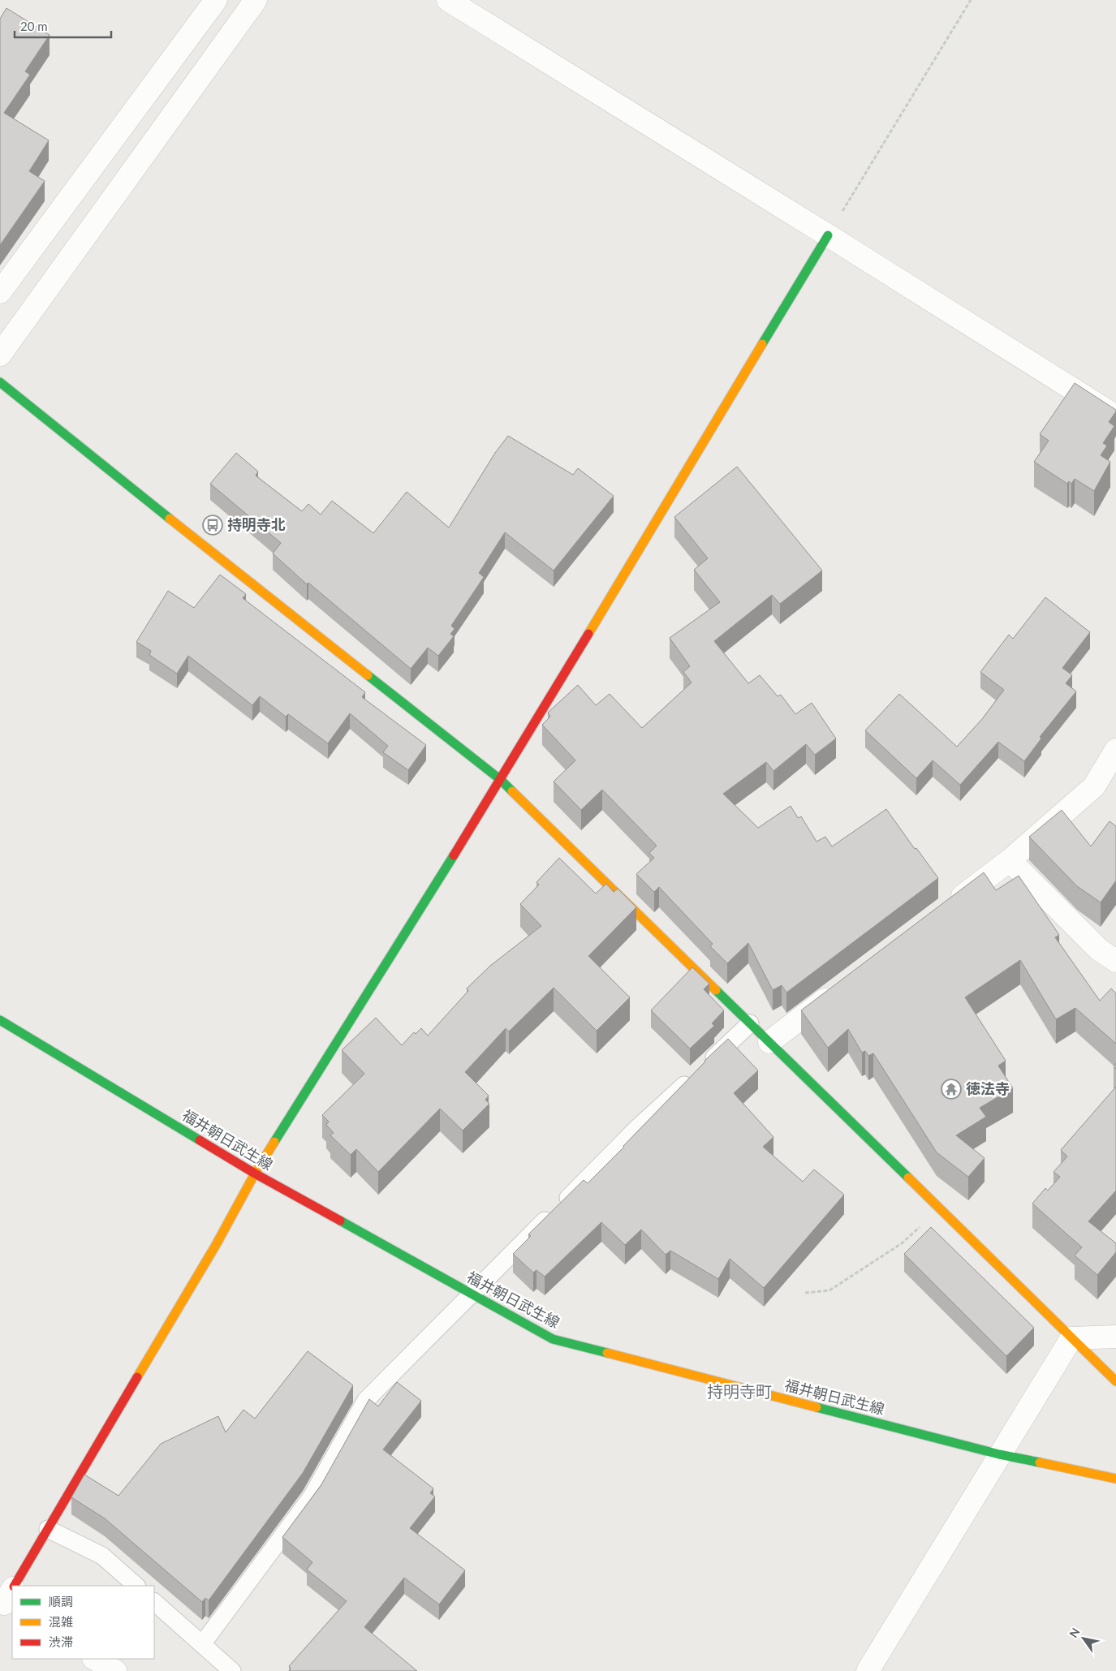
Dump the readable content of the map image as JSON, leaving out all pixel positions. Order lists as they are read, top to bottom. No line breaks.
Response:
{"streets":{"street":["福井朝日武生線"]},"districts":["持明寺町"],"places":{"bus stop":["持明寺北"],"temple":["徳法寺"]},"legend":["順調","混雑","渋滞"],"scale_bar":"20 m","north":"top left"}
